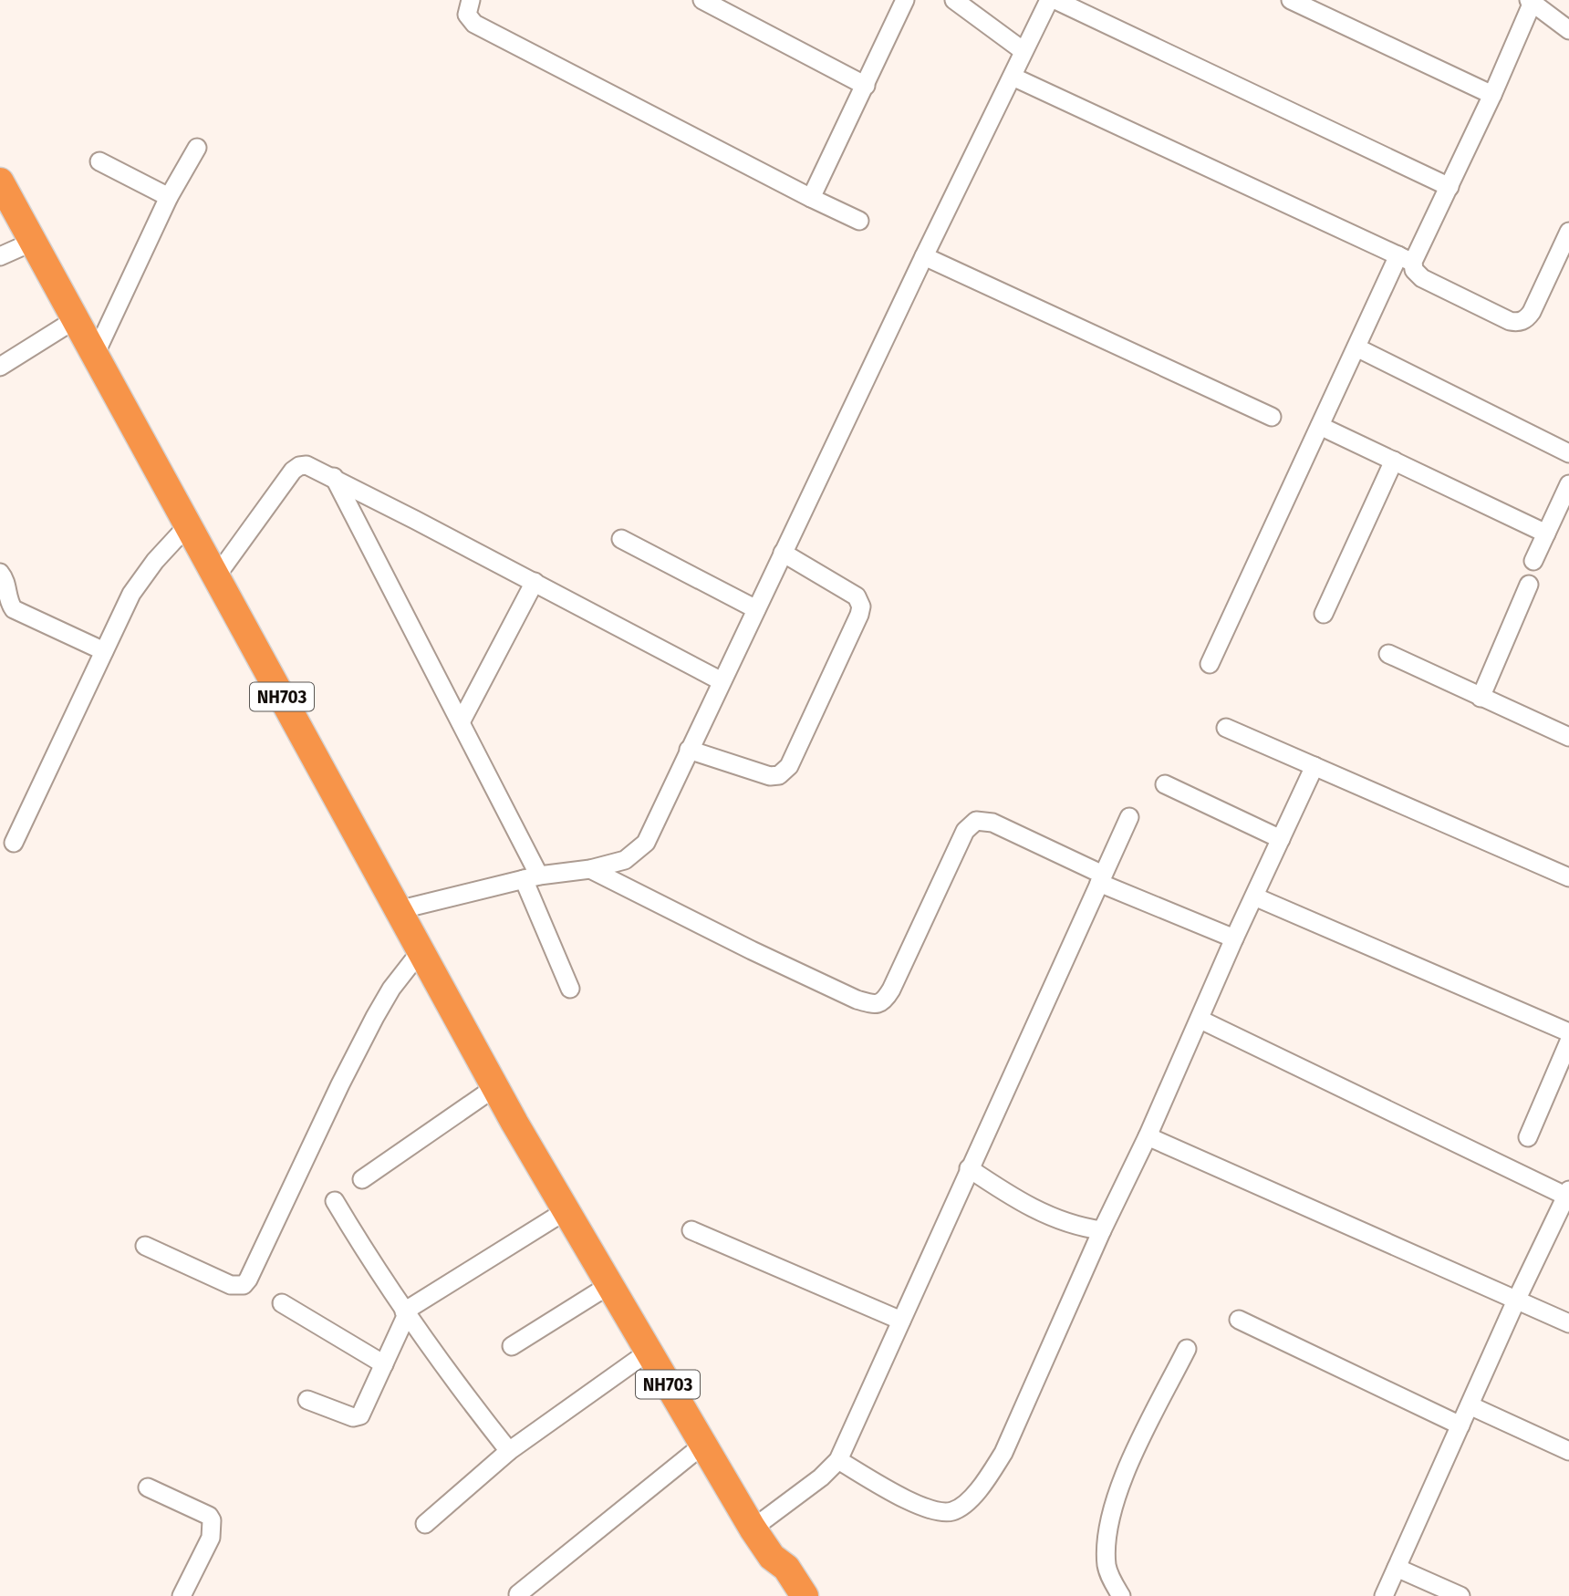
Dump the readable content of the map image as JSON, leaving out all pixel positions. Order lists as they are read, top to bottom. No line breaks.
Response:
{"streets":{"highway":["NH703"]}}
